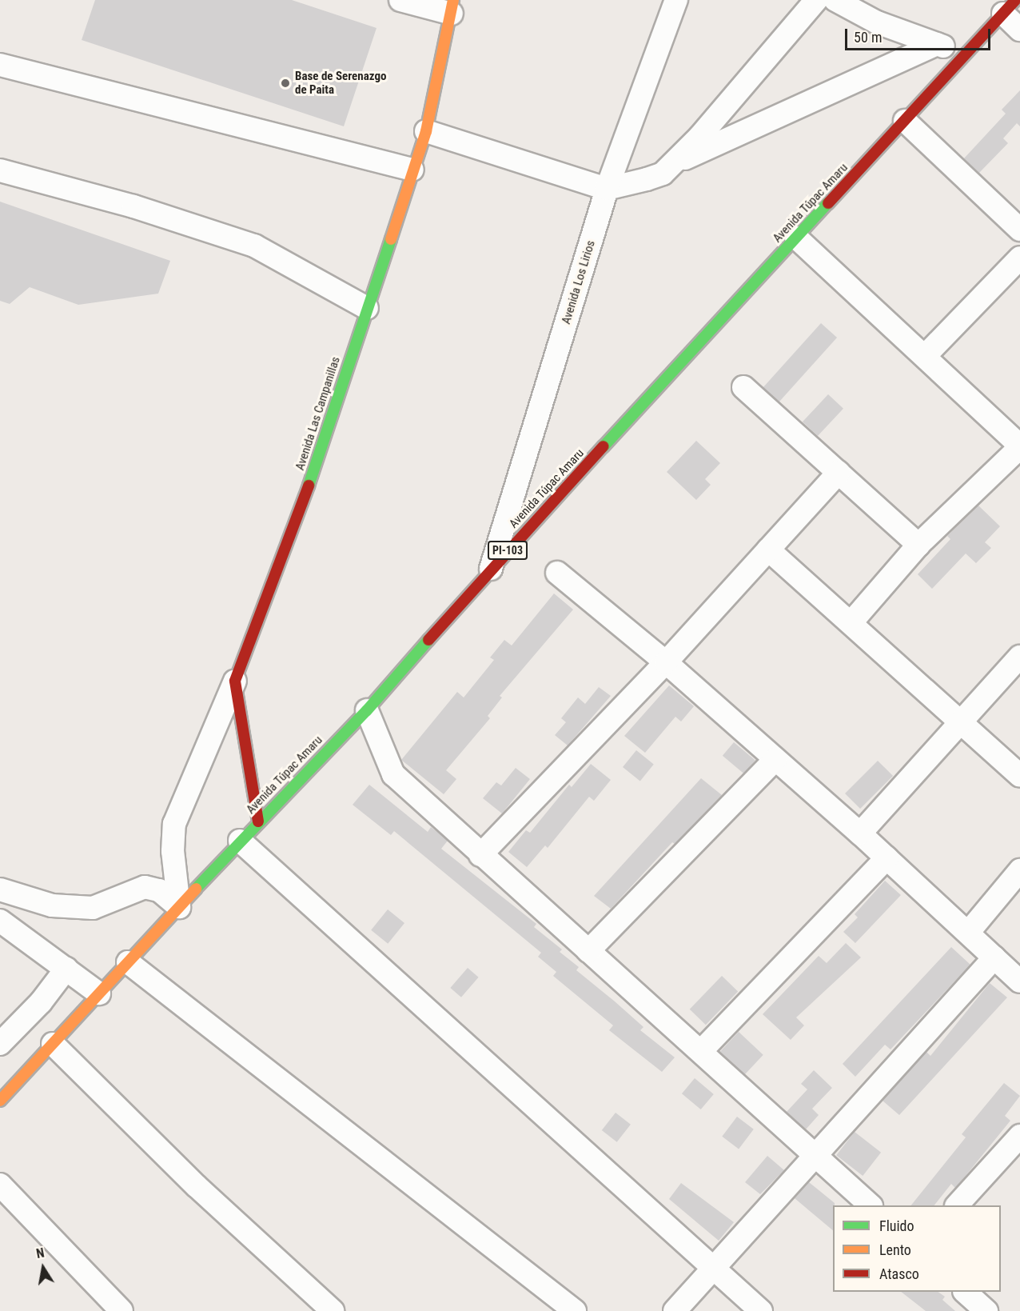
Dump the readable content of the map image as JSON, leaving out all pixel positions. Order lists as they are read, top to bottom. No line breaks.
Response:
{"streets":{"main road":["Avenida Túpac Amaru","Avenida Las Campanillas","PI-103"],"street":["Avenida Los Lirios"]},"crossings":[["Avenida Túpac Amaru","Avenida Los Lirios"]],"places":["Base de Serenazgo de Paita"],"legend":["Fluido","Lento","Atasco"],"scale_bar":"50 m","north":"top"}
